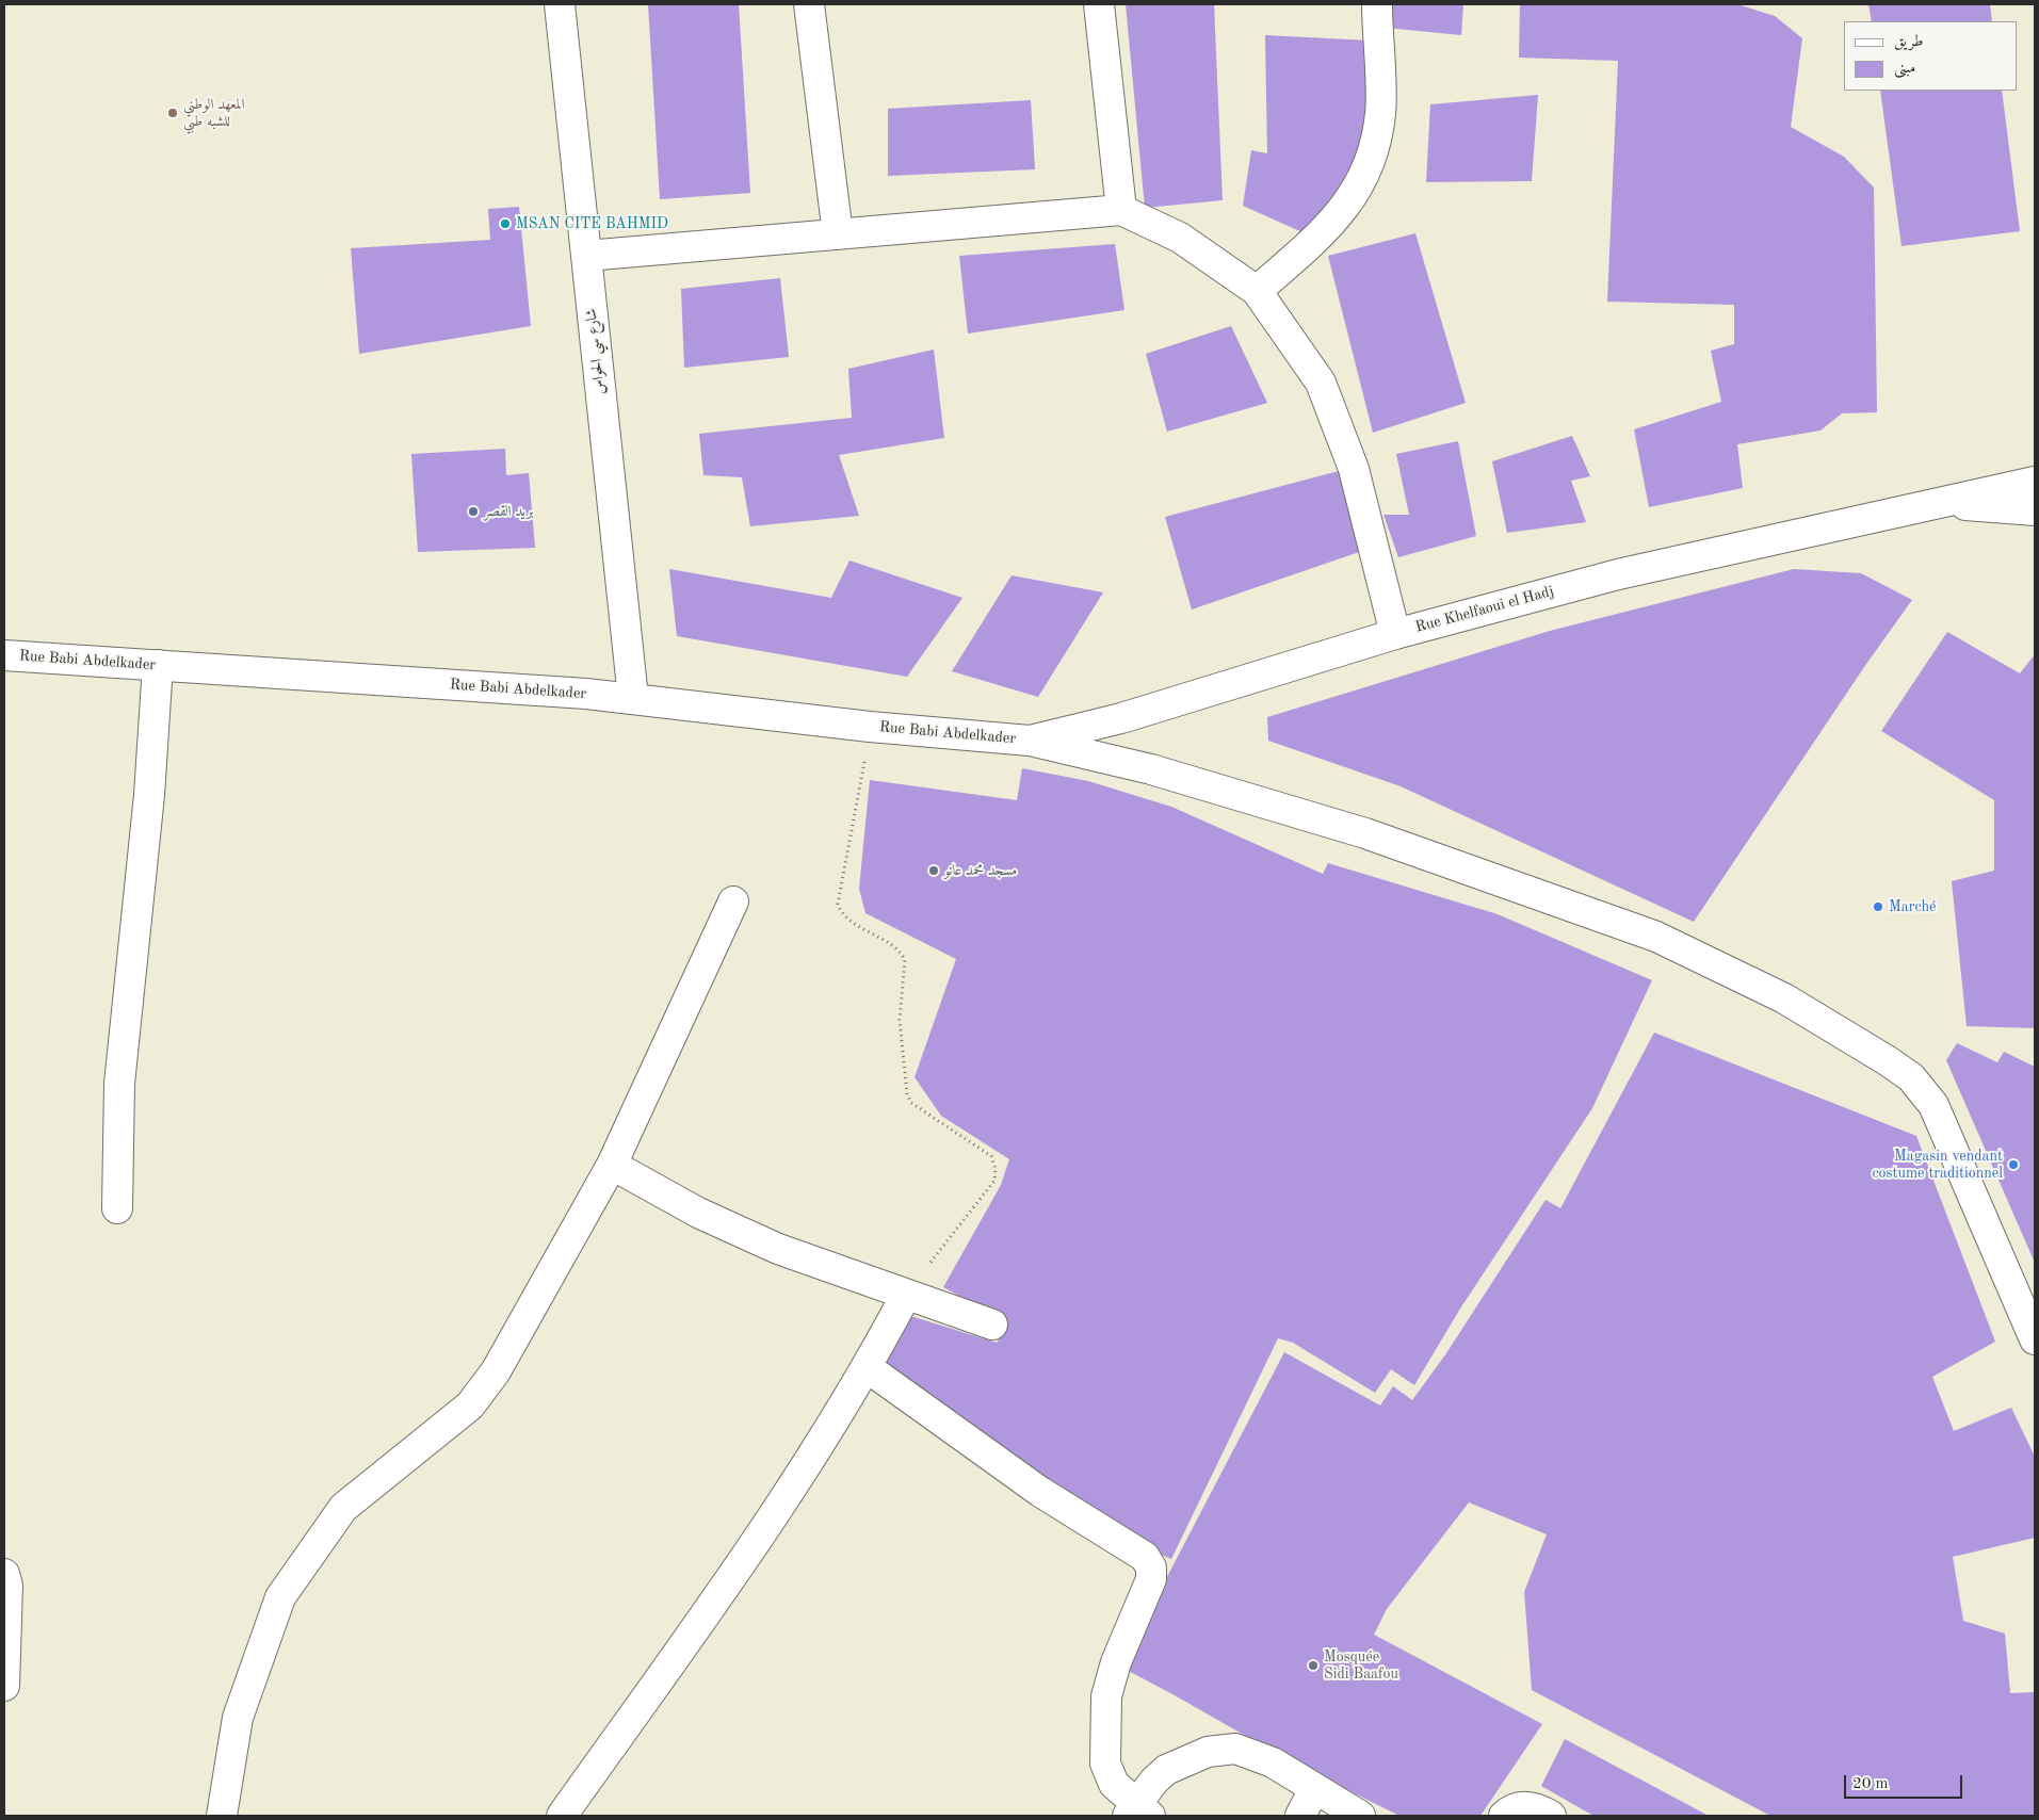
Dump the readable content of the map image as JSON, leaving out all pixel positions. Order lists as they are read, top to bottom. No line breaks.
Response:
{"streets":{"street":["شارع سي الحواس","Rue Khelfaoui el Hadj","Rue Babi Abdelkader"]},"crossings":[["شارع سي الحواس","Rue Babi Abdelkader"],["Rue Khelfaoui el Hadj","Rue Babi Abdelkader"]],"places":["المعهد الوطني للشبه طبي","MSAN CITE BAHMID","بريد القصر","مسجد محمد عانو","Marché","Magasin vendant costume traditionnel","Mosquée Sidi Baafou"],"legend":["طريق","مبنى"],"scale_bar":"20 m"}
